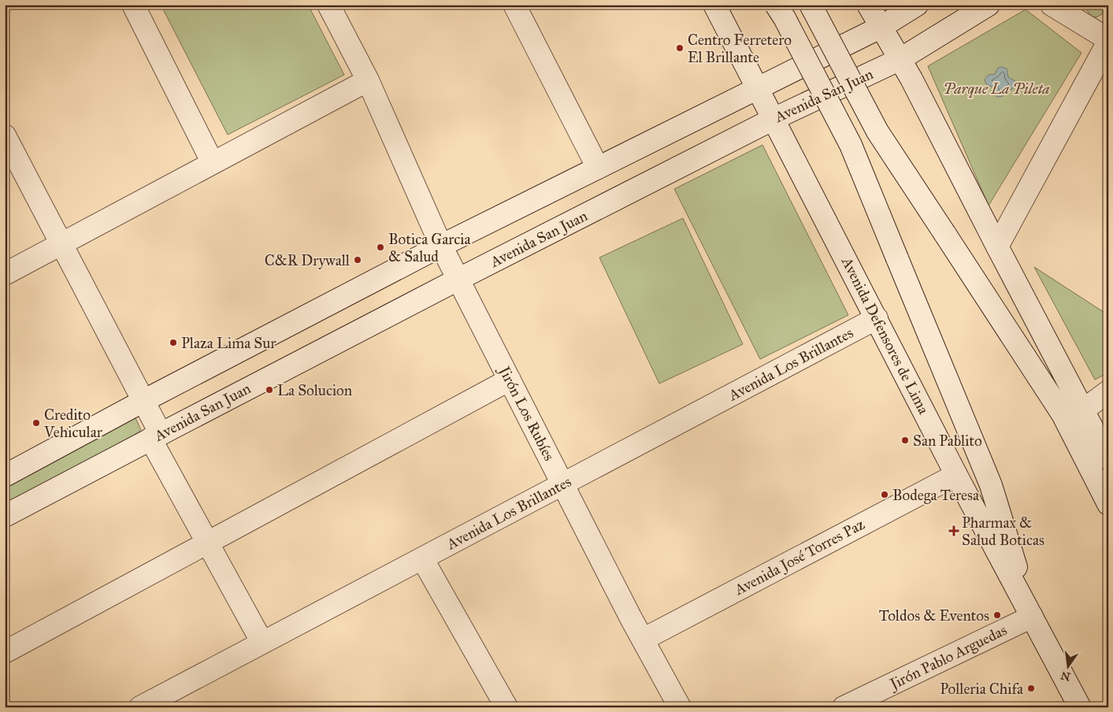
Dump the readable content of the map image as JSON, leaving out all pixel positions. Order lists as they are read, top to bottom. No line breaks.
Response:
{"streets":{"main road":["Avenida San Juan","Avenida Defensores de Lima","Avenida Los Brillantes","Jirón Los Rubíes","Avenida José Torres Paz","Jirón Pablo Arguedas"]},"crossings":[["Avenida San Juan","Avenida Defensores de Lima"],["Avenida San Juan","Jirón Los Rubíes"],["Avenida Defensores de Lima","Avenida Los Brillantes"],["Avenida Defensores de Lima","Avenida José Torres Paz"],["Avenida Defensores de Lima","Jirón Pablo Arguedas"],["Avenida Los Brillantes","Jirón Los Rubíes"],["Jirón Los Rubíes","Avenida José Torres Paz"]],"parks":["Parque La Pileta"],"places":{"other":["Centro Ferretero El Brillante","Botica Garcia & Salud","C&R Drywall","Plaza Lima Sur","La Solucion","Credito Vehicular","San Pablito","Bodega Teresa","Toldos & Eventos","Polleria Chifa"],"health":["Pharmax & Salud Boticas"]},"north":"bottom"}
